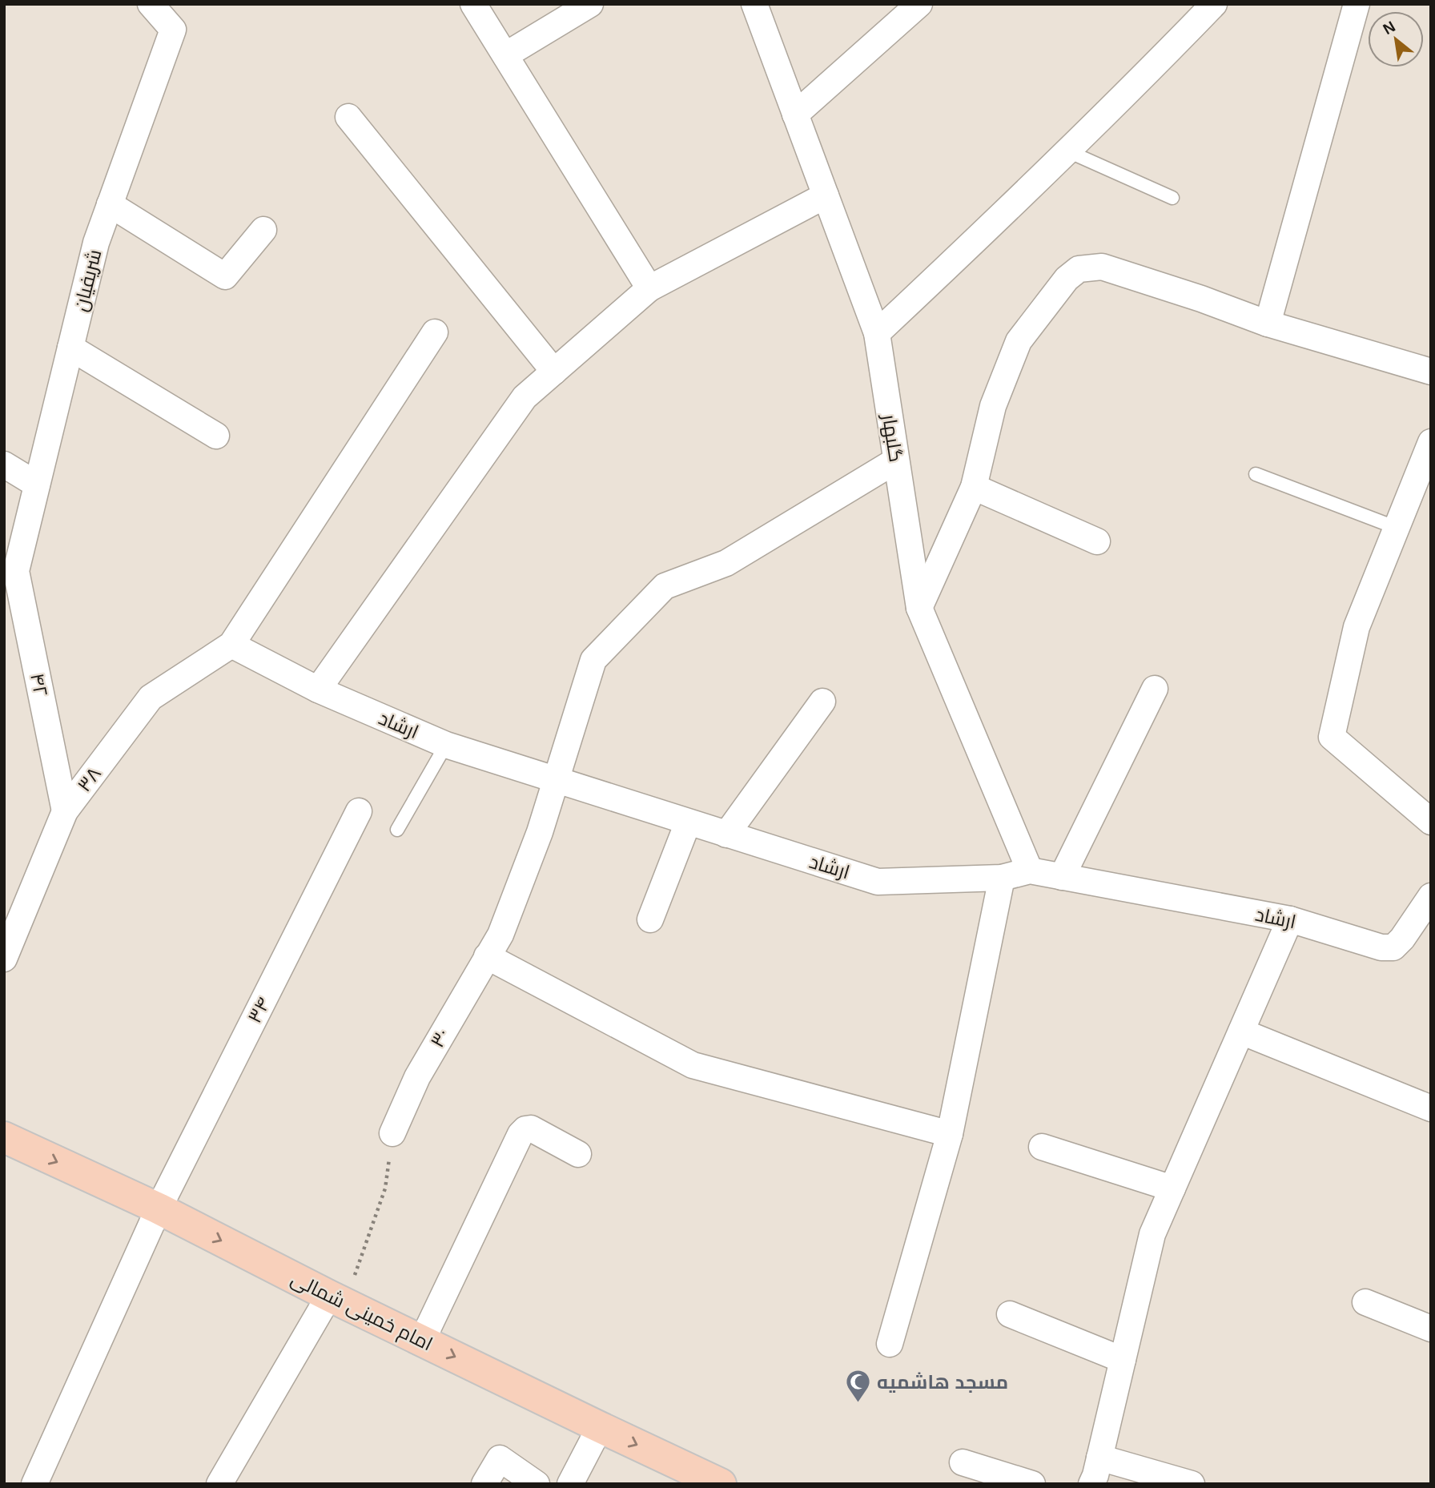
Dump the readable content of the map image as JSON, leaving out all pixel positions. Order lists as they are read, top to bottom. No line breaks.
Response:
{"streets":{"main road":["امام خمینی شمالی"],"street":["شریفیان","گلبهار","۴۲","ارشاد","۳۸","۳۴","۳۰"]},"crossings":[["شریفیان","۴۲"],["گلبهار","ارشاد"],["گلبهار","۳۰"],["۴۲","۳۸"],["ارشاد","۳۸"],["ارشاد","۳۰"],["۳۴","امام خمینی شمالی"]],"one_way":["امام خمینی شمالی"],"places":{"mosque":["مسجد هاشمیه"]},"north":"top left"}
